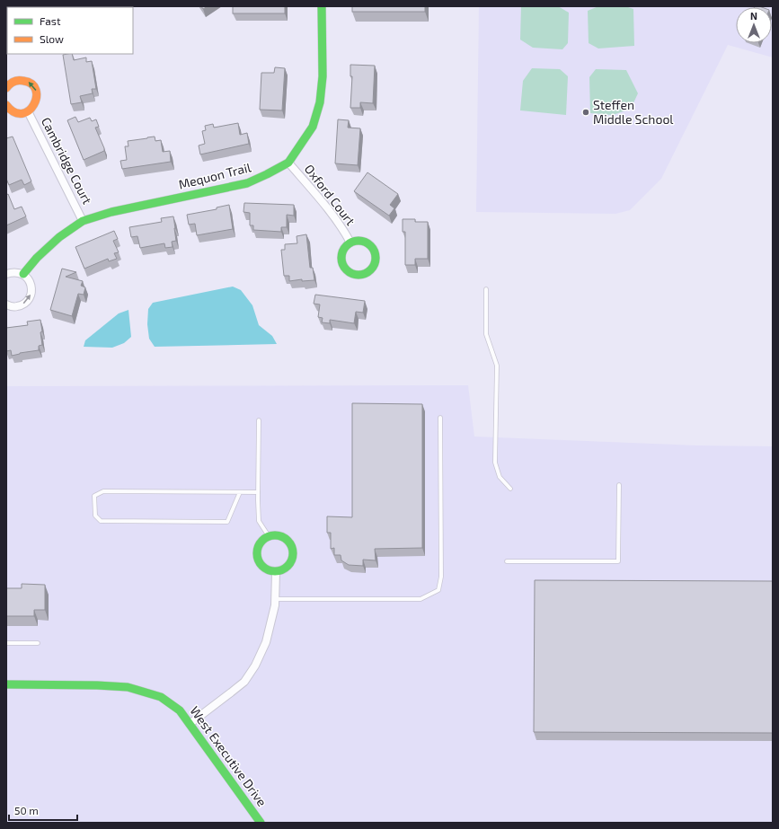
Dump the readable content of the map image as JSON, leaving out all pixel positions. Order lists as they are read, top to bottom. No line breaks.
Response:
{"streets":{"street":["Cambridge Court","Mequon Trail","Oxford Court","West Executive Drive"]},"crossings":[["Cambridge Court","Mequon Trail"],["Mequon Trail","Oxford Court"]],"places":["Steffen Middle School"],"legend":["Fast","Slow"],"scale_bar":"50 m","north":"top"}
